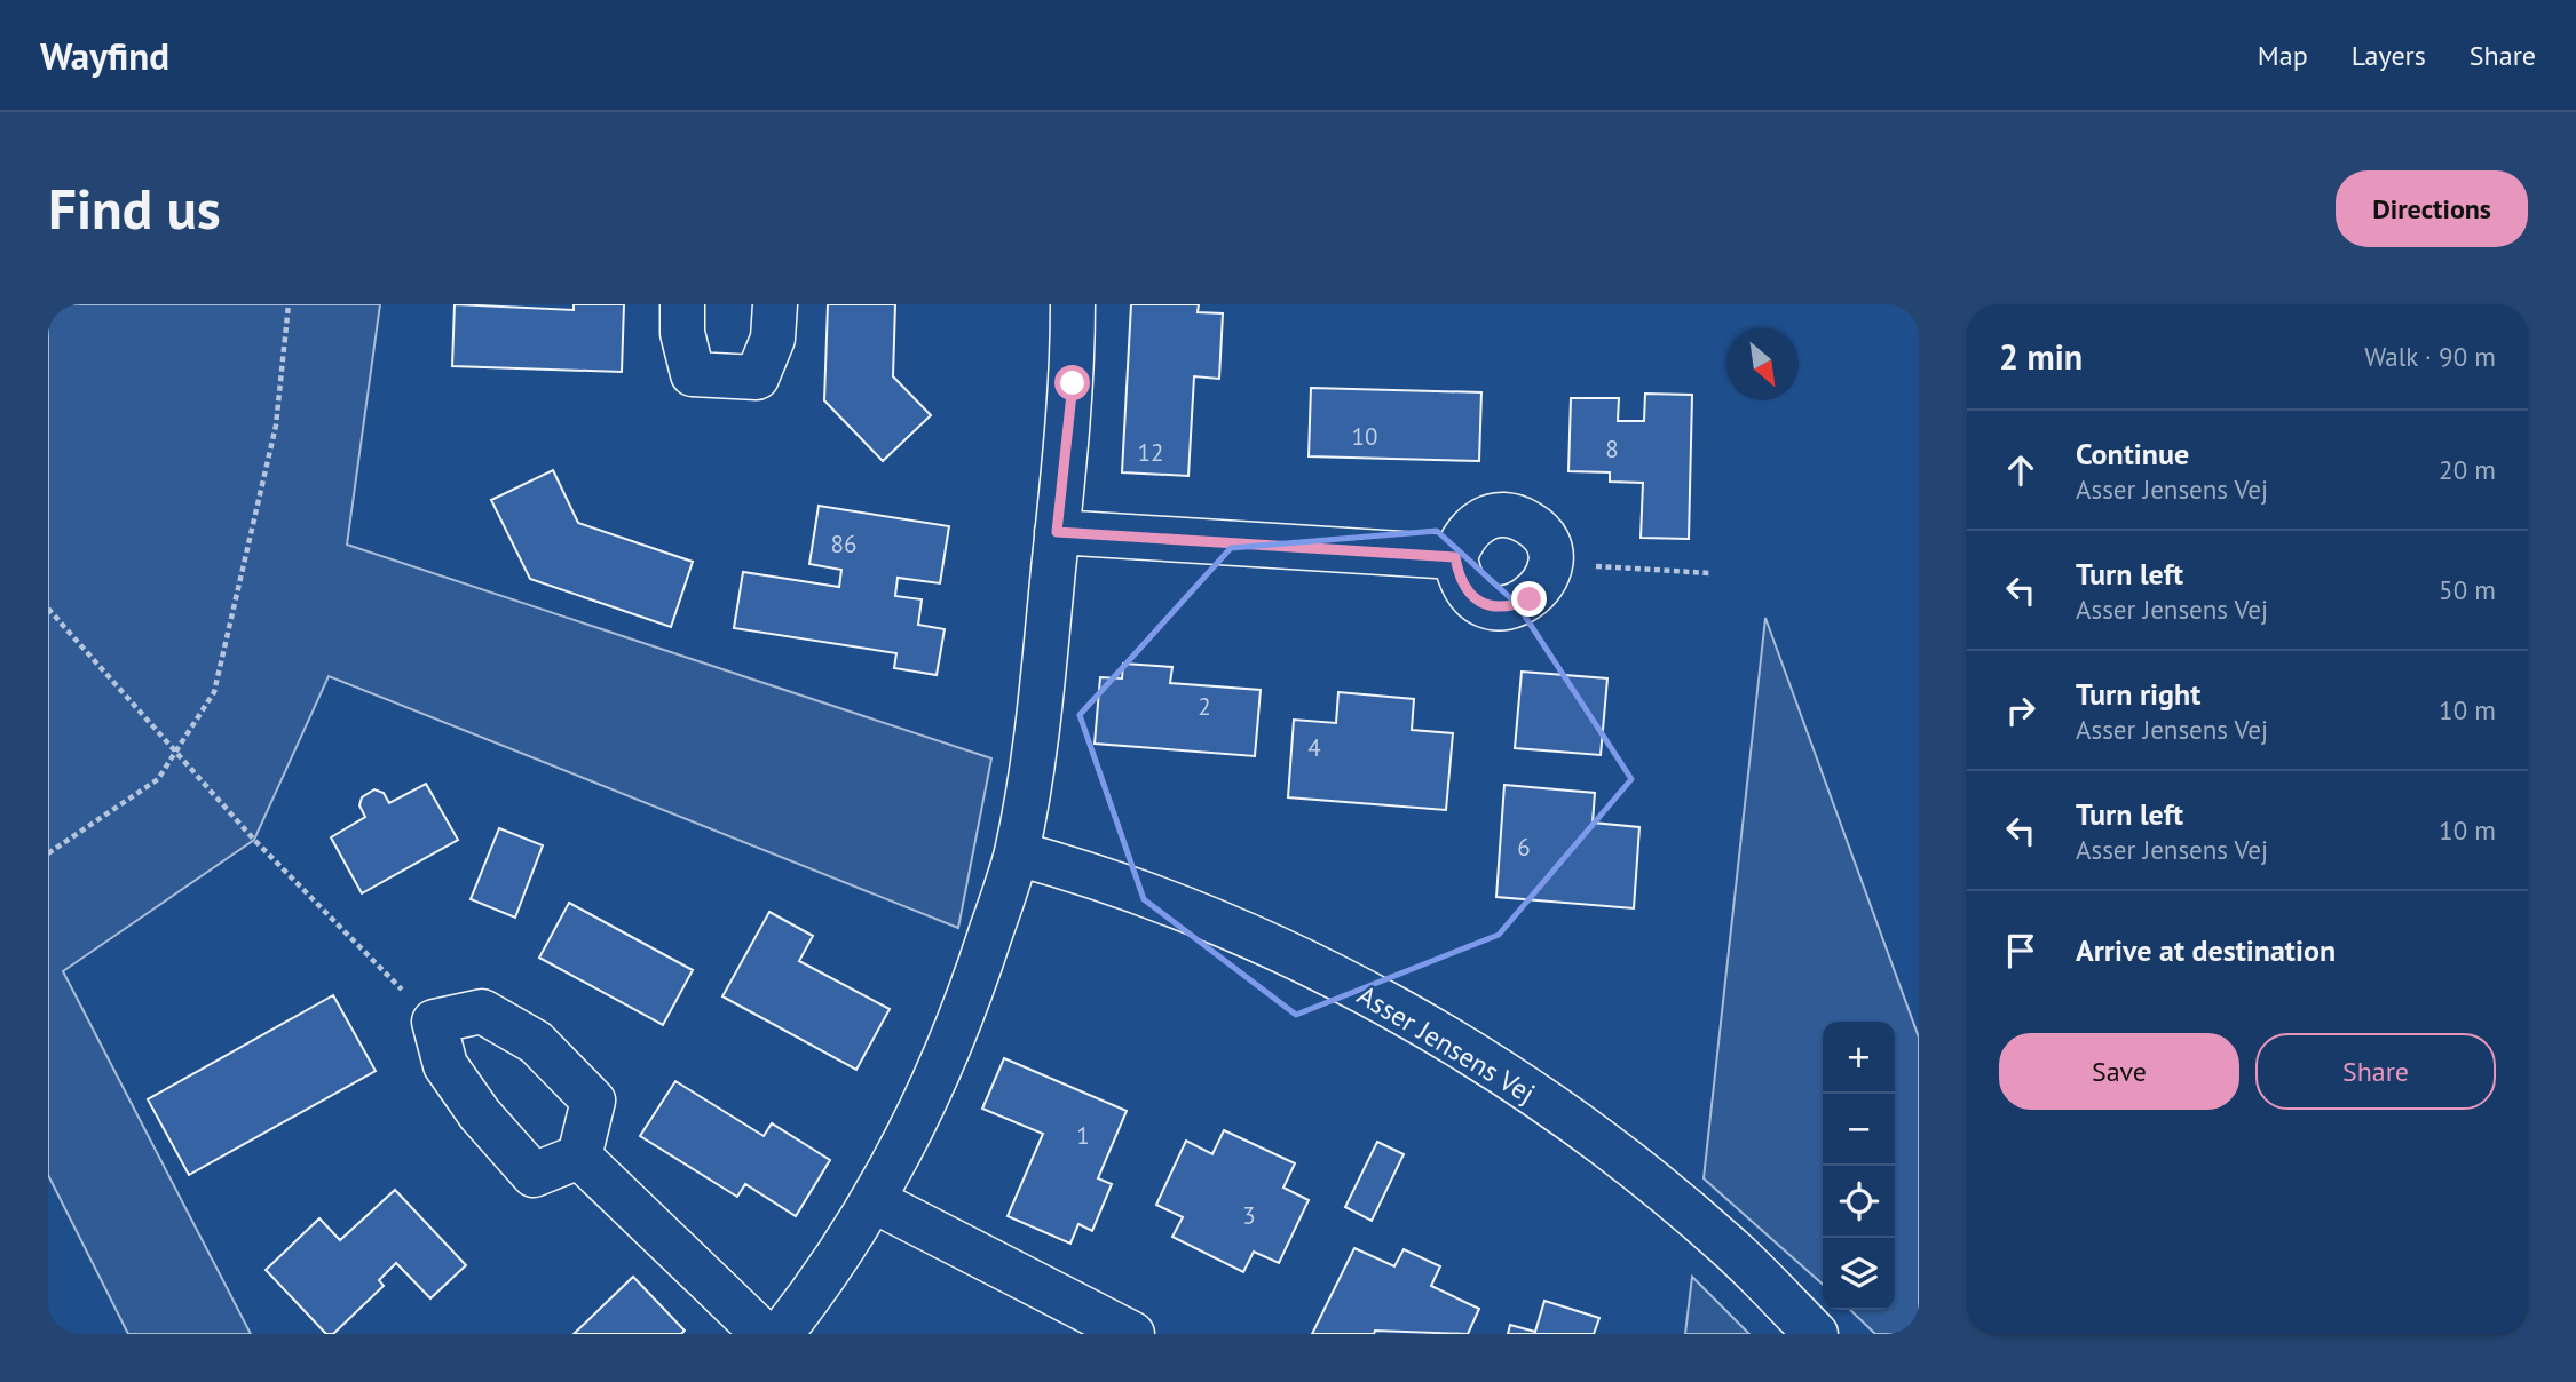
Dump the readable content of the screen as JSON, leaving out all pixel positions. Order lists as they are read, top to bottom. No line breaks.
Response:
{"streets":{"street":["Asser Jensens Vej"]},"house_numbers":["10","8","12","86","2","4","6","1","3"],"north":"bottom right","page":{"header":"Wayfind","nav":["Map","Layers","Share"],"buttons":["Directions",["Save","Share"]],"title":"Find us","heading":["2 min","Walk · 90 m"],"list":[["Continue","Asser Jensens Vej","20 m"],["Turn left","Asser Jensens Vej","50 m"],["Turn right","Asser Jensens Vej","10 m"],["Turn left","Asser Jensens Vej","10 m"],"Arrive at destination"],"map_buttons":["+","−"]}}
